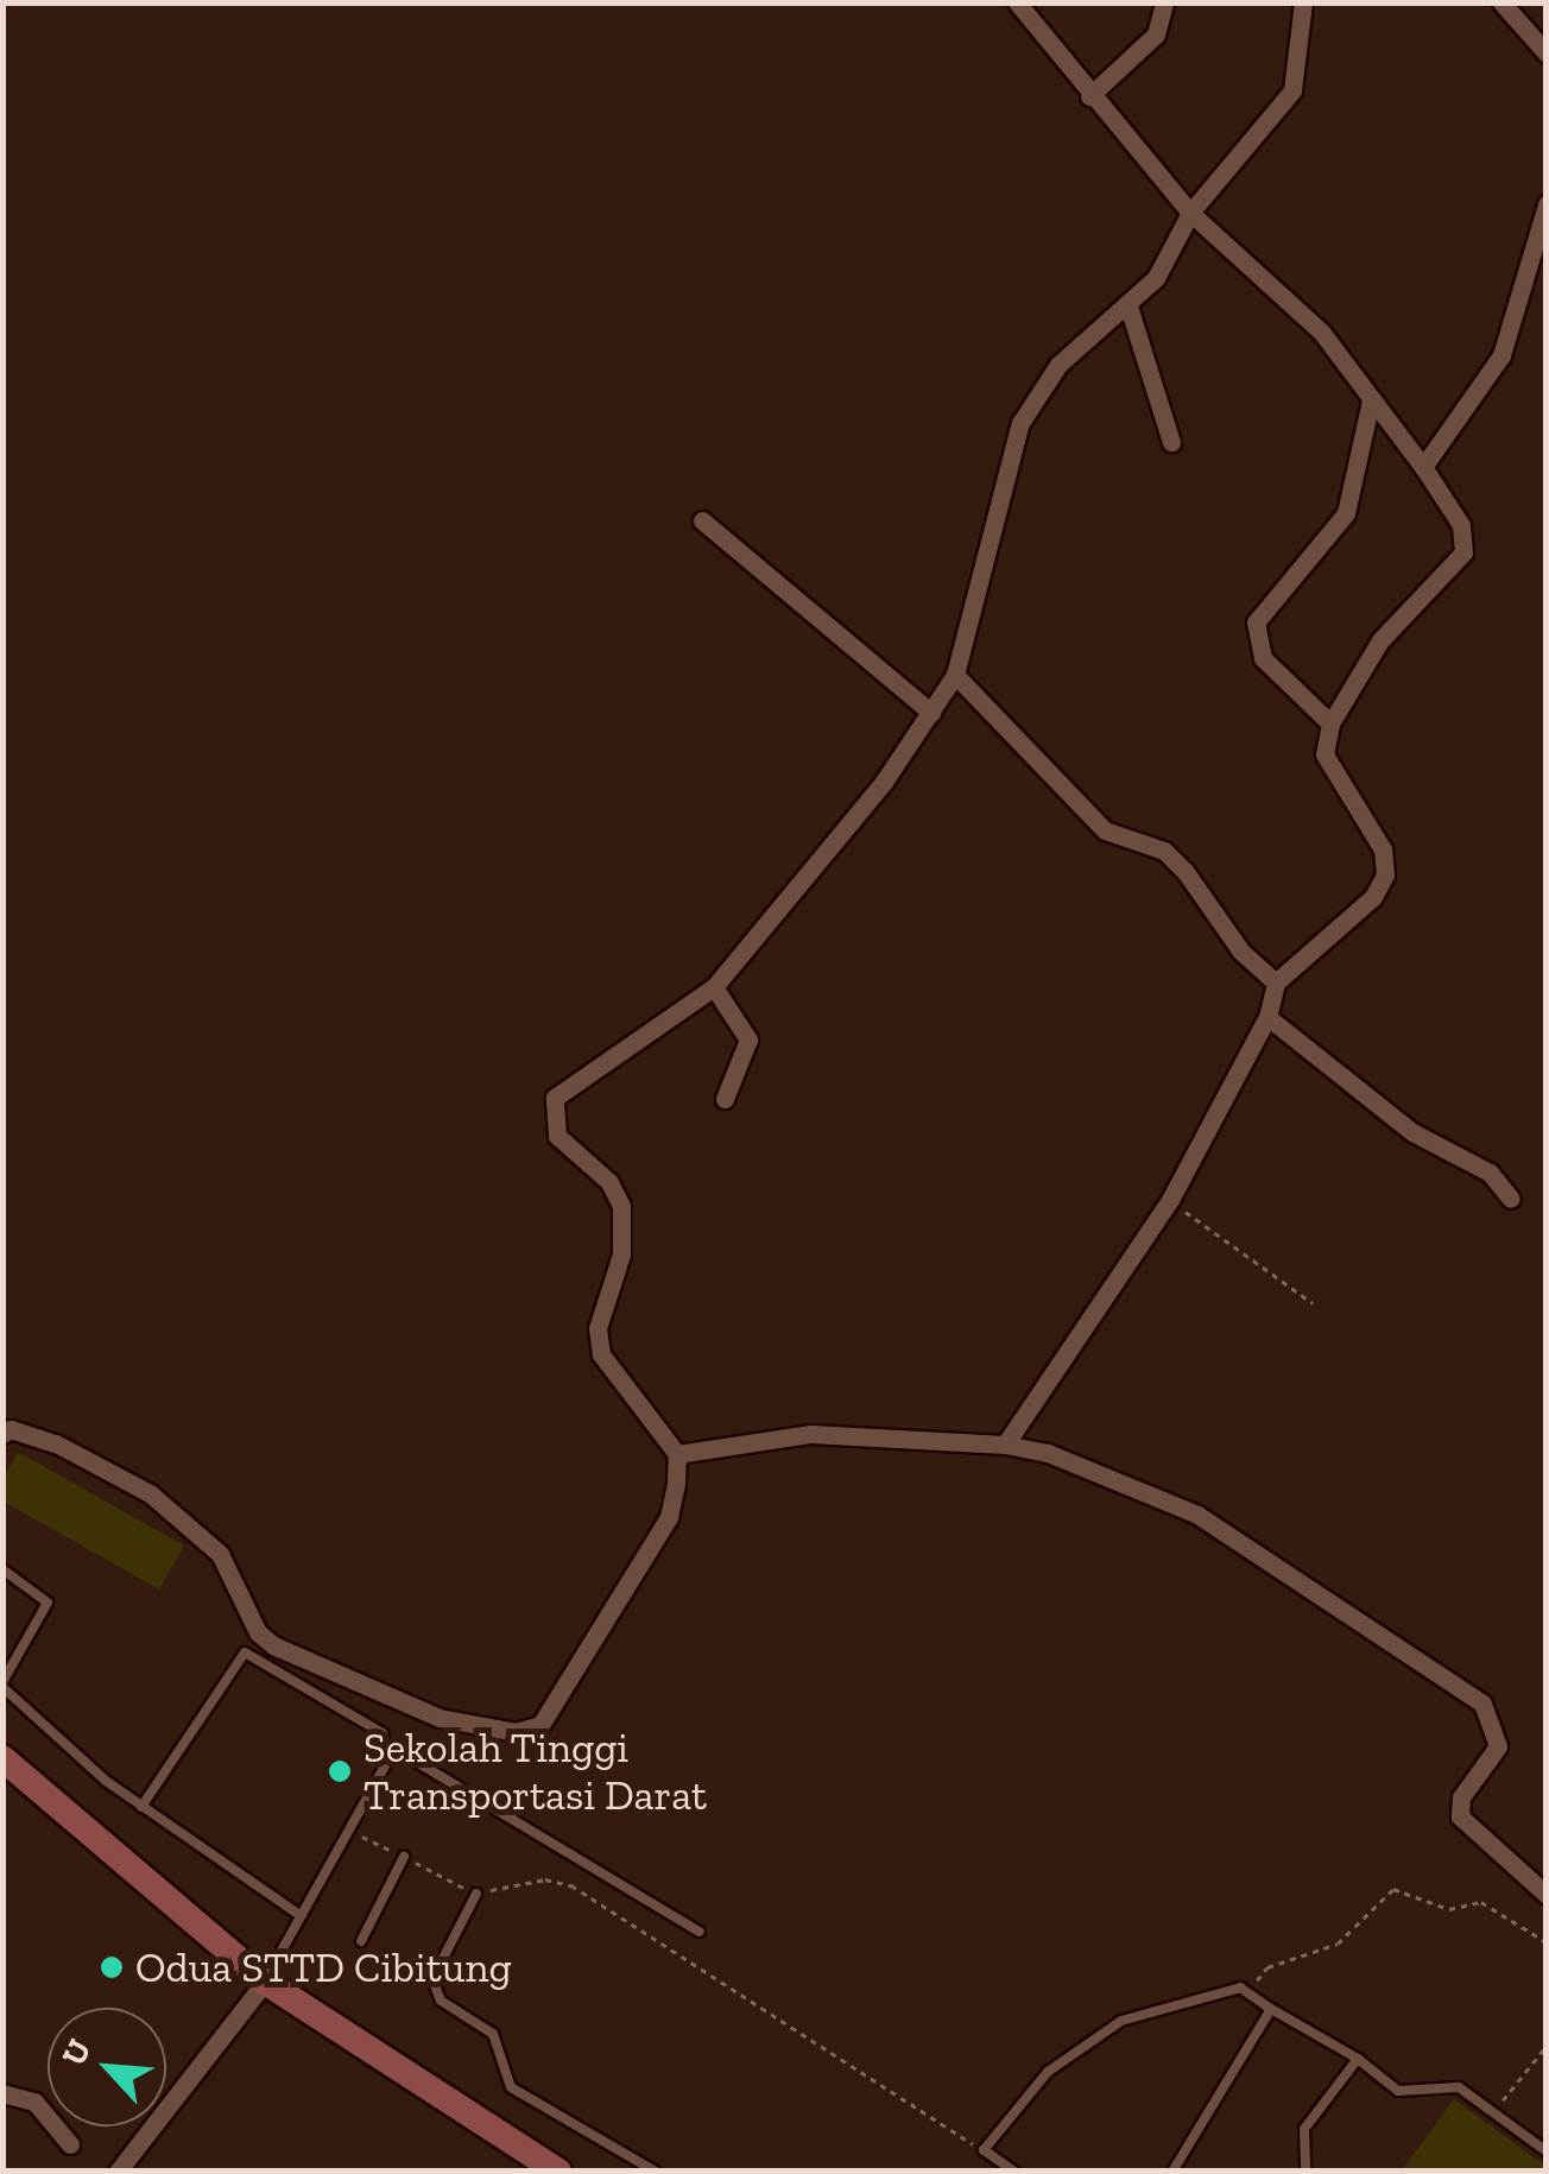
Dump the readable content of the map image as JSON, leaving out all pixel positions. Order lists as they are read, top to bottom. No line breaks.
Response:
{"places":["Sekolah Tinggi Transportasi Darat","Odua STTD Cibitung"],"north":"top left"}
